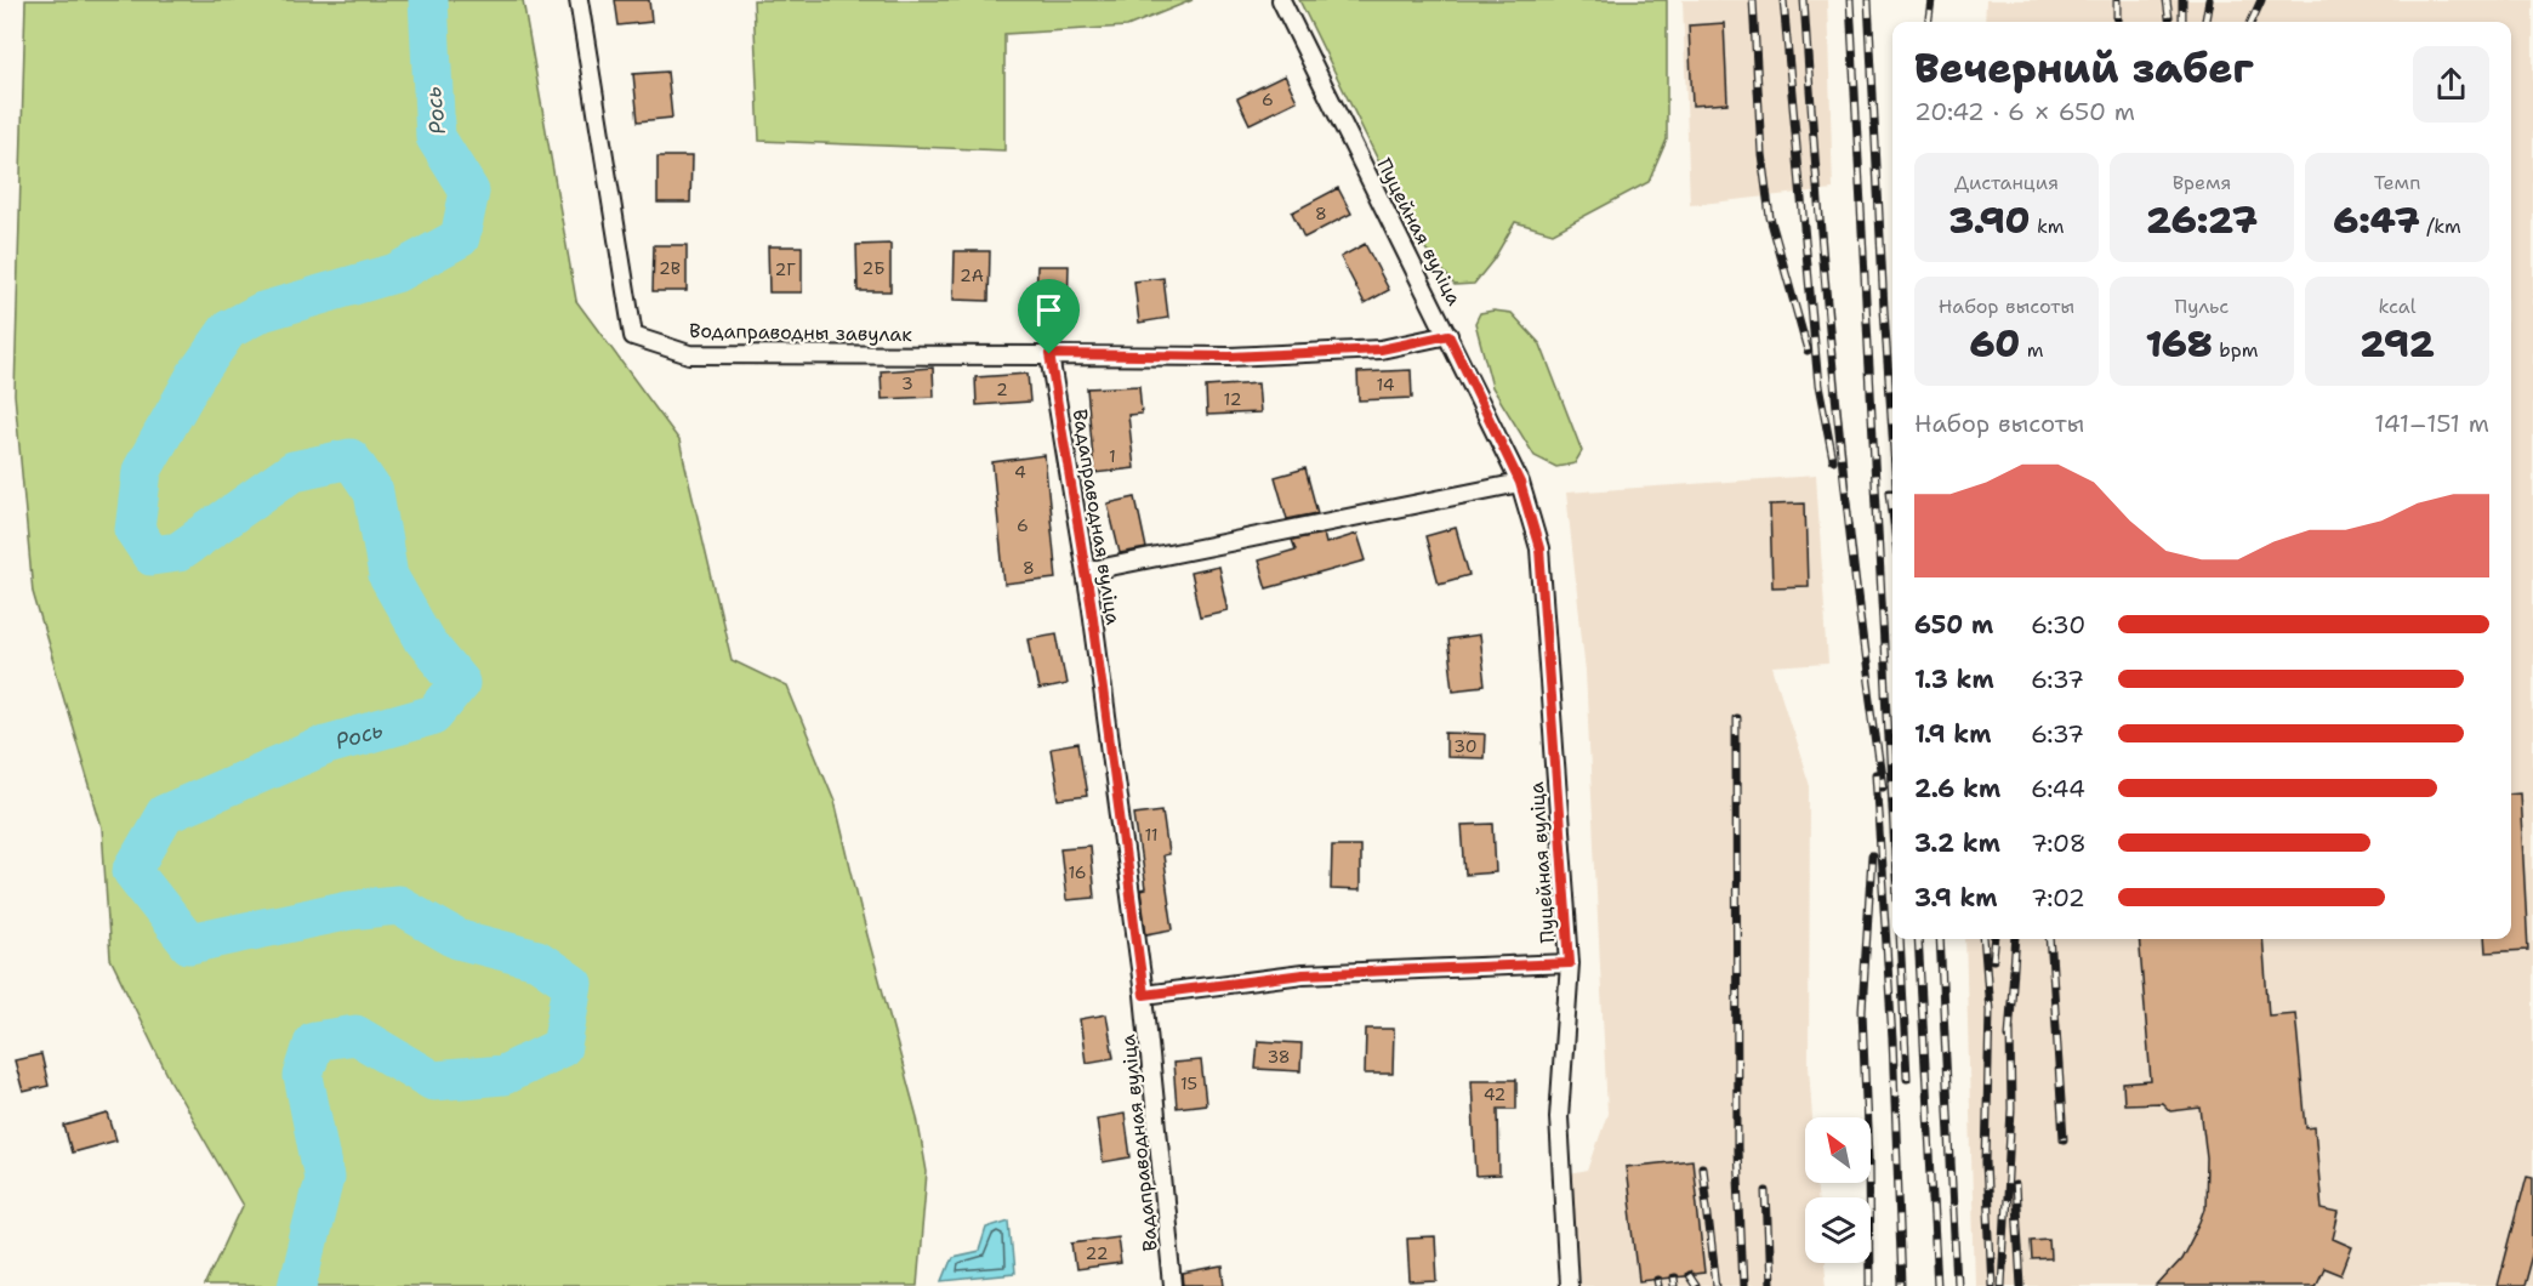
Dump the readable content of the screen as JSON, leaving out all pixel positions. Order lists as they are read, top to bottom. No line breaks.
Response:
{"streets":{"street":["Пуцейная вуліца","Водаправодны завулак","Вадаправодная вуліца"]},"crossings":[["Водаправодны завулак","Вадаправодная вуліца"]],"water":["Рось"],"house_numbers":["6","8","2В","2Б","2Г","2А","3","14","2","12","1","4","6","8","30","11","16","38","15","42","22"],"north":"top left","page":{"heading":["Вечерний забег","20:42 · 6 × 650 m"],"stats":[["Дистанция","3.90 km"],["Время","26:27"],["Темп","6:47 /km"],["Набор высоты","60 m"],["Пульс","168 bpm"],["kcal","292"]],"chart":["Набор высоты","141–151 m"],"list":[{"name":"650 m","note":"6:30"},{"name":"1.3 km","note":"6:37"},{"name":"1.9 km","note":"6:37"},{"name":"2.6 km","note":"6:44"},{"name":"3.2 km","note":"7:08"},{"name":"3.9 km","note":"7:02"}]}}
